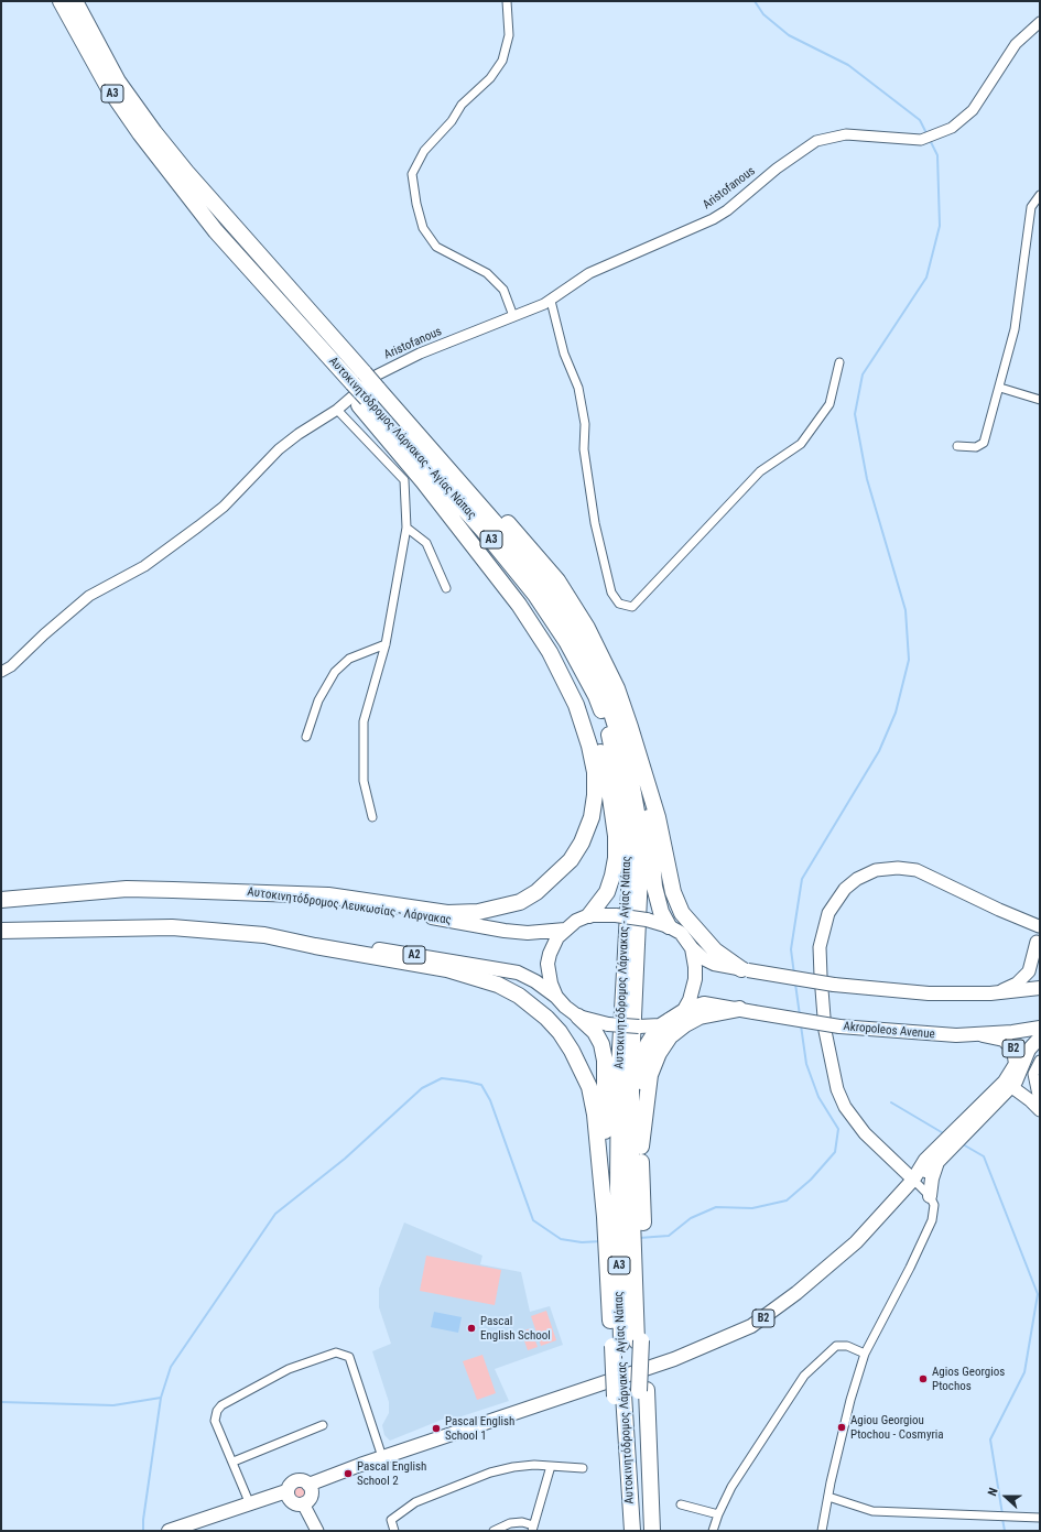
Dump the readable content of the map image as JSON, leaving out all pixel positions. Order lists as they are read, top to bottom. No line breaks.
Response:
{"streets":{"highway":["A3","Αυτοκινητόδρομος Λάρνακας - Αγίας Νάπας","Αυτοκινητόδρομος Λευκωσίας - Λάρνακας","A2"],"main road":["Akropoleos Avenue","B2"],"street":["Aristofanous"]},"crossings":[["A3","Aristofanous"],["A3","Αυτοκινητόδρομος Λάρνακας - Αγίας Νάπας"],["Aristofanous","Αυτοκινητόδρομος Λάρνακας - Αγίας Νάπας"],["Αυτοκινητόδρομος Λευκωσίας - Λάρνακας","A2"],["Αυτοκινητόδρομος Λευκωσίας - Λάρνακας","B2"],["A2","B2"],["Akropoleos Avenue","B2"]],"places":["Pascal English School","Agios Georgios Ptochos","Agiou Georgiou Ptochou - Cosmyria","Pascal English School 1","Pascal English School 2"],"north":"left"}
